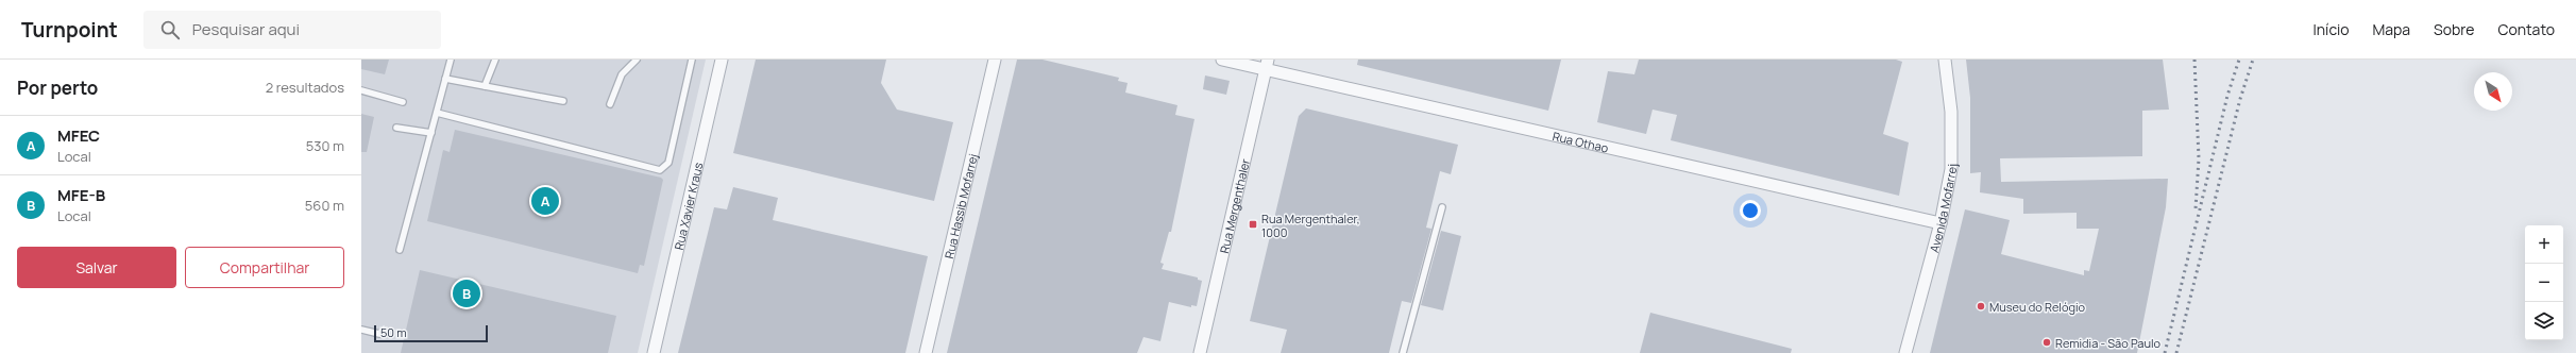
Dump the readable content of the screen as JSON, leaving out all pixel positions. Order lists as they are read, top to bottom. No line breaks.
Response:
{"streets":{"street":["Rua Othao","Rua Xavier Kraus","Rua Hassib Mofarrej","Rua Mergenthaler","Avenida Mofarrej"]},"crossings":[["Rua Othao","Rua Mergenthaler"],["Rua Othao","Avenida Mofarrej"]],"places":{"transit":["Rua Mergenthaler, 1000"],"other":["Museu do Relógio","Remidia - São Paulo"]},"scale_bar":"50 m","north":"bottom right","page":{"header":"Turnpoint","search":"Pesquisar aqui","nav":["Início","Mapa","Sobre","Contato"],"heading":["Por perto","2 resultados"],"list":[{"mark":"A","name":"MFEC","note":"Local","value":"530 m"},{"mark":"B","name":"MFE-B","note":"Local","value":"560 m"}],"pins":["A","B"],"map_buttons":["+","−"],"buttons":["Salvar","Compartilhar"],"scale":"50 m"}}
